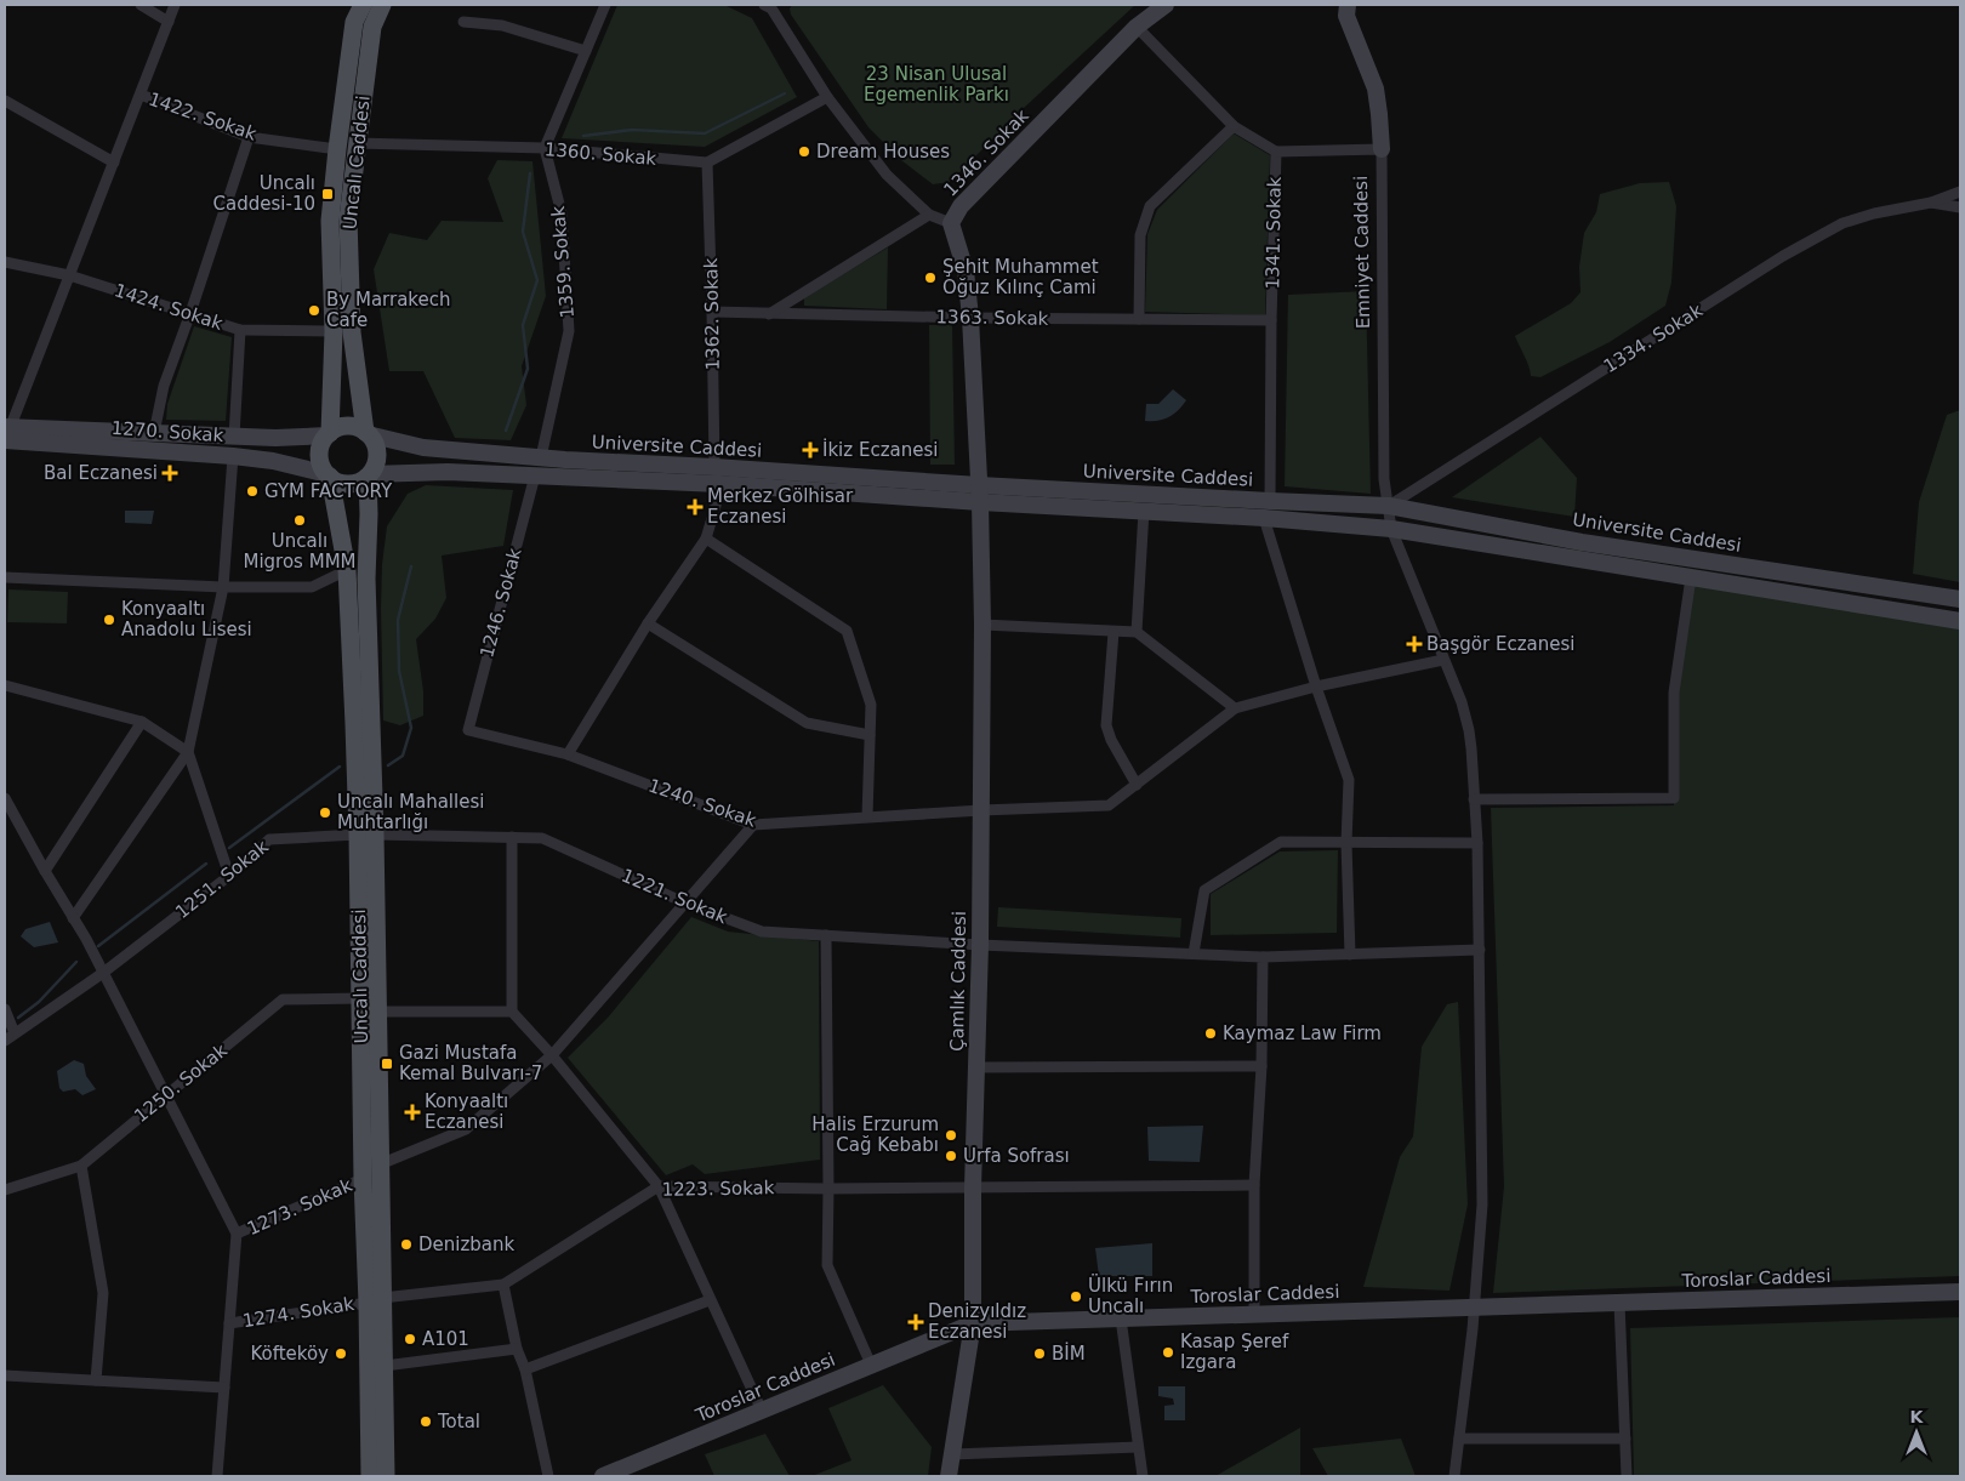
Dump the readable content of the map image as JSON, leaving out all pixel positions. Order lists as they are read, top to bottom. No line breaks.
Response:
{"streets":{"main road":["Uncalı Caddesi"],"street":["1422. Sokak","1346. Sokak","1360. Sokak","1341. Sokak","Emniyet Caddesi","1359. Sokak","1424. Sokak","1362. Sokak","1363. Sokak","1334. Sokak","1270. Sokak","Universite Caddesi","1246. Sokak","1240. Sokak","1251. Sokak","1221. Sokak","Çamlık Caddesi","1250. Sokak","1223. Sokak","1273. Sokak","Toroslar Caddesi","1274. Sokak"]},"crossings":[["1422. Sokak","Uncalı Caddesi"],["1346. Sokak","1341. Sokak"],["1346. Sokak","1363. Sokak"],["1346. Sokak","Universite Caddesi"],["1346. Sokak","Çamlık Caddesi"],["1360. Sokak","Uncalı Caddesi"],["1360. Sokak","1359. Sokak"],["1360. Sokak","1362. Sokak"],["Uncalı Caddesi","1424. Sokak"],["Uncalı Caddesi","1270. Sokak"],["Uncalı Caddesi","Universite Caddesi"],["Uncalı Caddesi","1251. Sokak"],["Uncalı Caddesi","1221. Sokak"],["Uncalı Caddesi","1250. Sokak"],["Uncalı Caddesi","1223. Sokak"],["Uncalı Caddesi","1273. Sokak"],["Uncalı Caddesi","1274. Sokak"],["1341. Sokak","1363. Sokak"],["1341. Sokak","Universite Caddesi"],["1341. Sokak","1221. Sokak"],["Emniyet Caddesi","1334. Sokak"],["Emniyet Caddesi","Universite Caddesi"],["Emniyet Caddesi","1221. Sokak"],["Emniyet Caddesi","Toroslar Caddesi"],["1359. Sokak","Universite Caddesi"],["1362. Sokak","1363. Sokak"],["1362. Sokak","Universite Caddesi"],["1334. Sokak","Universite Caddesi"],["1270. Sokak","Universite Caddesi"],["Universite Caddesi","1246. Sokak"],["Universite Caddesi","Çamlık Caddesi"],["1246. Sokak","1240. Sokak"],["1240. Sokak","Çamlık Caddesi"],["1251. Sokak","1221. Sokak"],["1221. Sokak","Çamlık Caddesi"],["Çamlık Caddesi","1223. Sokak"],["Çamlık Caddesi","Toroslar Caddesi"],["1223. Sokak","1274. Sokak"]],"parks":["23 Nisan Ulusal Egemenlik Parkı"],"places":{"other":["Dream Houses","Şehit Muhammet Oğuz Kılınç Cami","By Marrakech Cafe","GYM FACTORY","Uncalı Migros MMM","Konyaaltı Anadolu Lisesi","Uncalı Mahallesi Muhtarlığı","Kaymaz Law Firm","Halis Erzurum Cağ Kebabı","Urfa Sofrası","Denizbank","Ülkü Fırın Uncalı","A101","Kasap Şeref Izgara","Köfteköy","BİM","Total"],"transit":["Uncalı Caddesi-10","Gazi Mustafa Kemal Bulvarı-7"],"health":["İkiz Eczanesi","Bal Eczanesi","Merkez Gölhisar Eczanesi","Başgör Eczanesi","Konyaaltı Eczanesi","Denizyıldız Eczanesi"]},"north":"top"}
